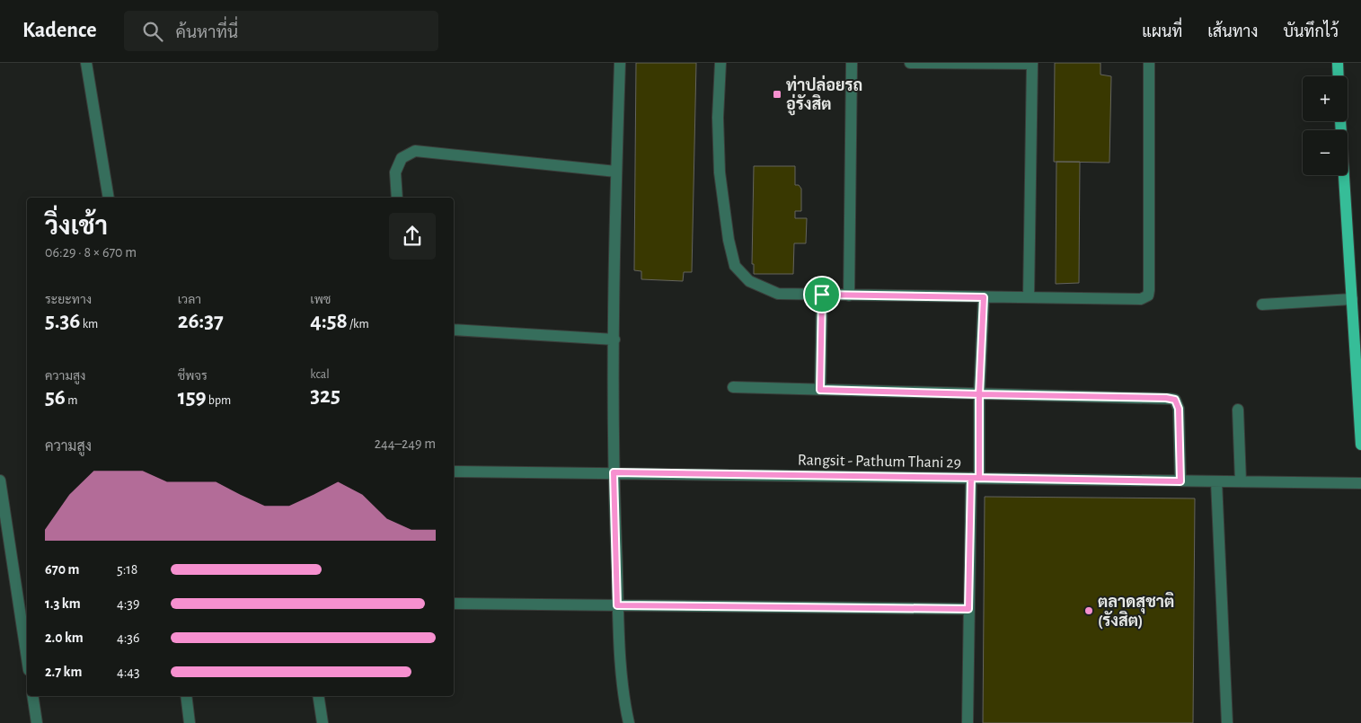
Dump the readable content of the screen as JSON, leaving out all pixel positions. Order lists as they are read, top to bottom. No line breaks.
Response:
{"streets":{"street":["Rangsit - Pathum Thani 29"]},"places":{"transit":["ท่าปล่อยรถ อู่รังสิต"],"other":["ตลาดสุชาติ (รังสิต)"]},"page":{"header":"Kadence","search":"ค้นหาที่นี่","nav":["แผนที่","เส้นทาง","บันทึกไว้"],"map_buttons":["+","−"],"heading":["วิ่งเช้า","06:29 · 8 × 670 m"],"stats":[["ระยะทาง","5.36 km"],["เวลา","26:37"],["เพซ","4:58 /km"],["ความสูง","56 m"],["ชีพจร","159 bpm"],["kcal","325"]],"chart":["ความสูง","244–249 m"],"list":[{"name":"670 m","note":"5:18"},{"name":"1.3 km","note":"4:39"},{"name":"2.0 km","note":"4:36"},{"name":"2.7 km","note":"4:43"}]}}
